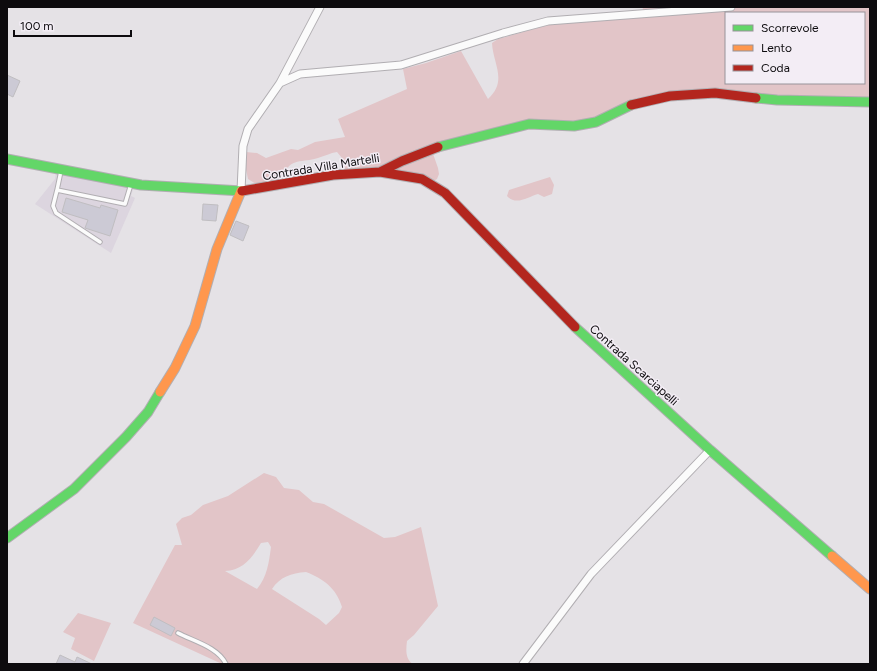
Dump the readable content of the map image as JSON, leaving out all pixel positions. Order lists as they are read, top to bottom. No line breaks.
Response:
{"streets":{"street":["Contrada Villa Martelli","Contrada Scarciapelli"]},"crossings":[["Contrada Villa Martelli","Contrada Scarciapelli"]],"legend":["Scorrevole","Lento","Coda"],"scale_bar":"100 m"}
